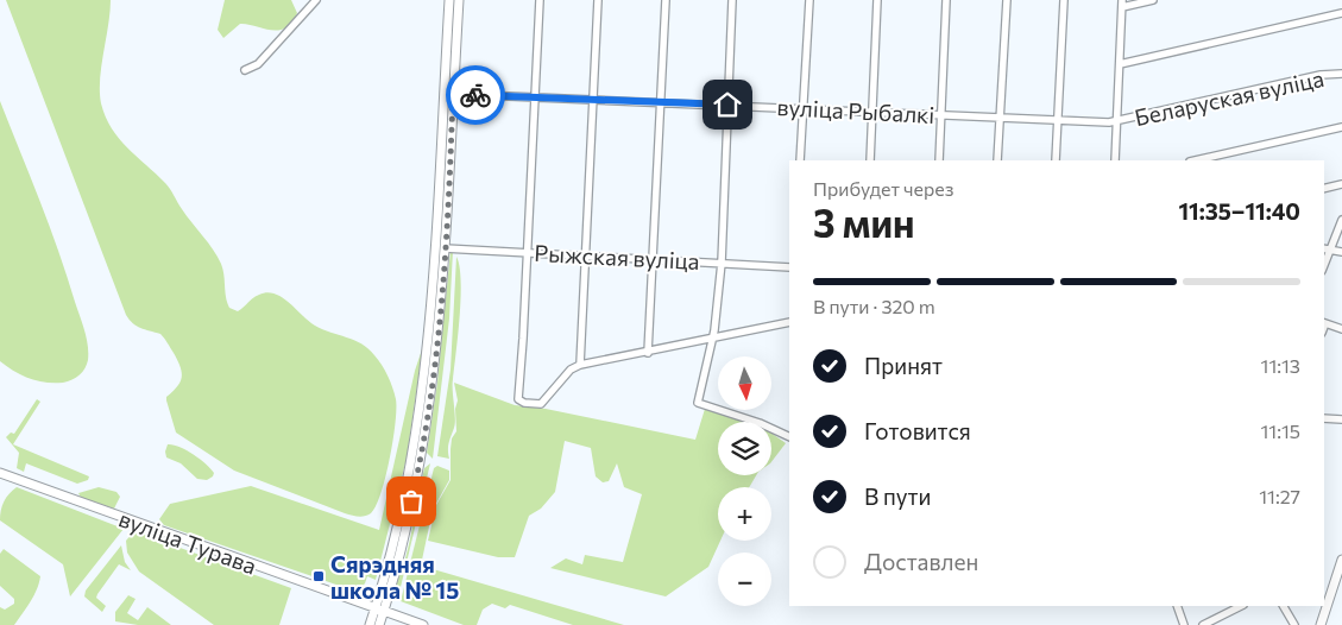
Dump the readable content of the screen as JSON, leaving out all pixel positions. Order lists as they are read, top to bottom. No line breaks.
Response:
{"streets":{"main road":["вуліца Турава"],"street":["Беларуская вуліца","вуліца Рыбалкі","Рыжская вуліца"]},"crossings":[["Беларуская вуліца","вуліца Рыбалкі"]],"places":{"transit":["Сярэдняя школа № 15"]},"north":"bottom","page":{"heading":["3 мин","Прибудет через","11:35–11:40"],"bar":"В пути · 320 m","list":[["Принят","11:13"],["Готовится","11:15"],["В пути","11:27"],"Доставлен"],"map_buttons":["+","−"]}}
